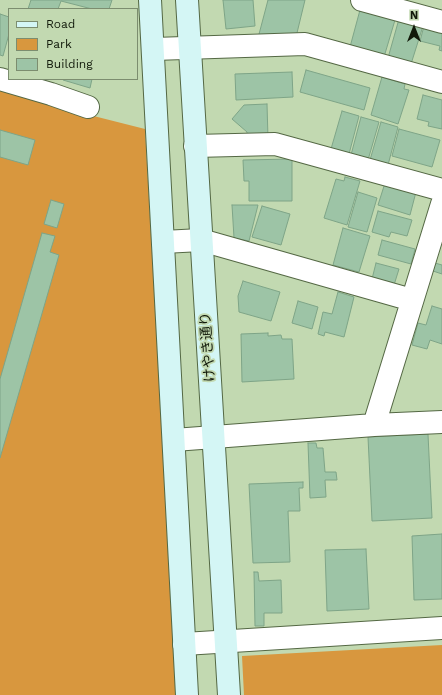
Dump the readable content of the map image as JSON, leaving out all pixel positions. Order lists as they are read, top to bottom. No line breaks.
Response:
{"streets":{"street":["けやき通り"]},"legend":["Road","Park","Building"],"north":"top"}
